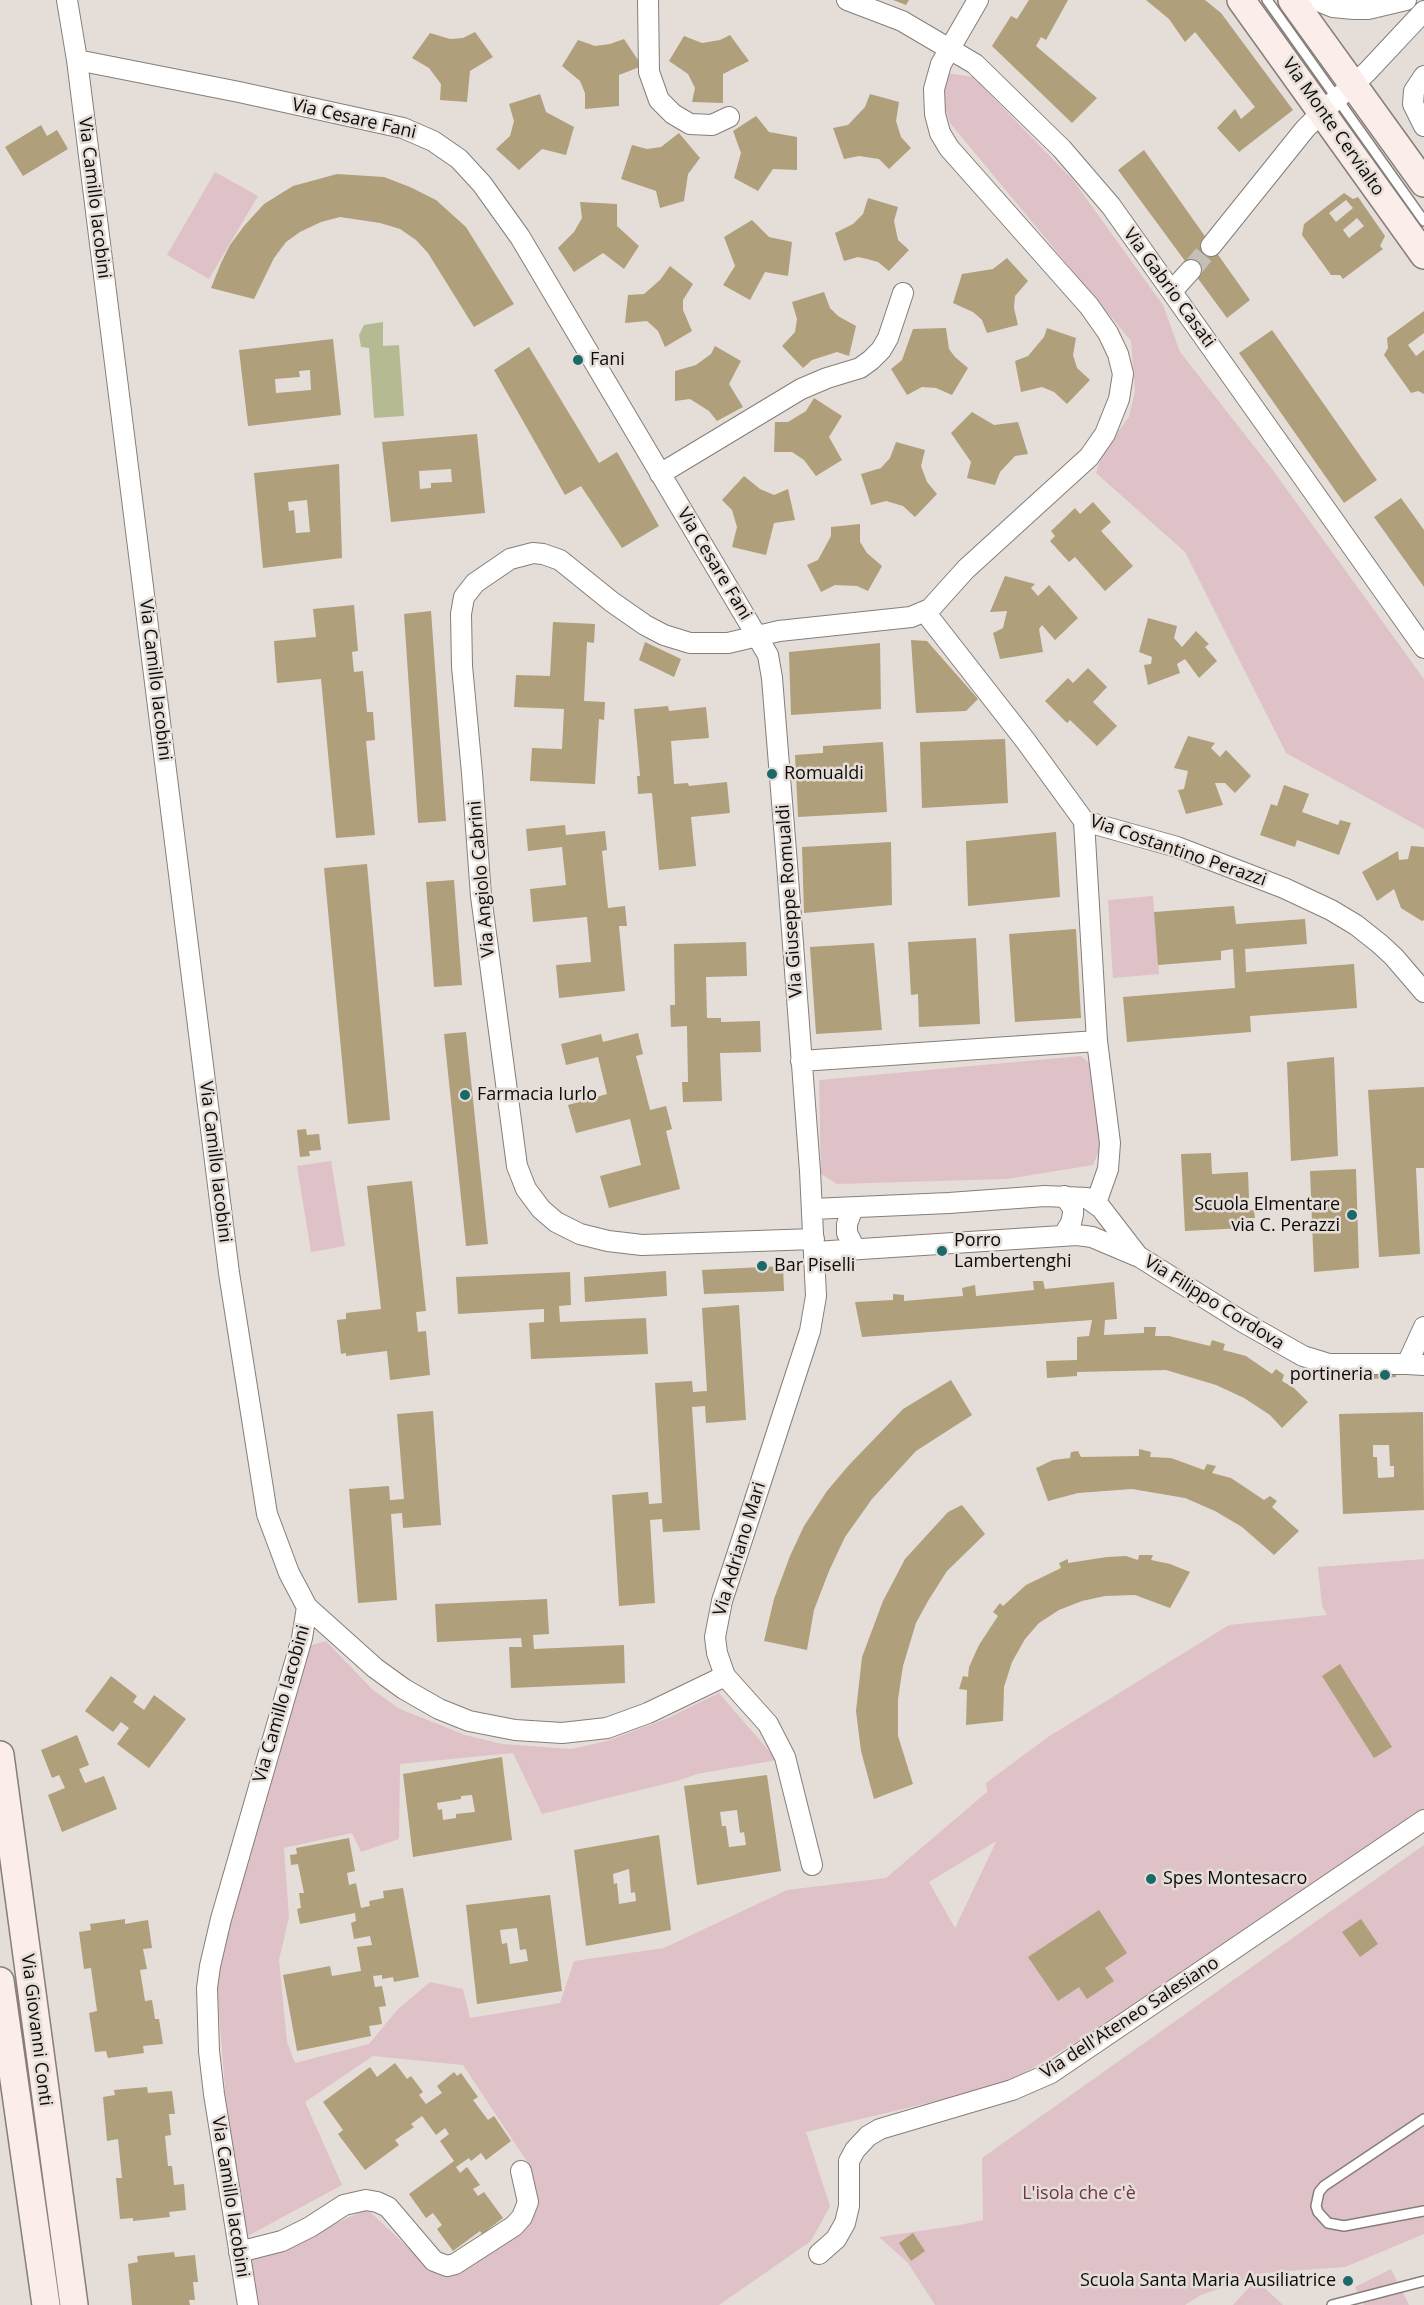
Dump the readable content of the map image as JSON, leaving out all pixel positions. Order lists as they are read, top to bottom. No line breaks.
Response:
{"streets":{"main road":["Via Monte Cervialto","Via Giovanni Conti"],"street":["Via Cesare Fani","Via Camillo Iacobini","Via Gabrio Casati","Via Costantino Perazzi","Via Angiolo Cabrini","Via Giuseppe Romualdi","Via Filippo Cordova","Via Adriano Mari","Via dell'Ateneo Salesiano"]},"crossings":[["Via Cesare Fani","Via Camillo Iacobini"],["Via Cesare Fani","Via Costantino Perazzi"],["Via Cesare Fani","Via Angiolo Cabrini"],["Via Cesare Fani","Via Giuseppe Romualdi"],["Via Angiolo Cabrini","Via Giuseppe Romualdi"],["Via Angiolo Cabrini","Via Filippo Cordova"],["Via Angiolo Cabrini","Via Adriano Mari"],["Via Giuseppe Romualdi","Via Adriano Mari"]],"parks":["L'isola che c'è"],"places":["Fani","Romualdi","Farmacia Iurlo","Scuola Elmentare via C. Perazzi","Porro Lambertenghi","Bar Piselli","portineria","Spes Montesacro","Scuola Santa Maria Ausiliatrice"]}
